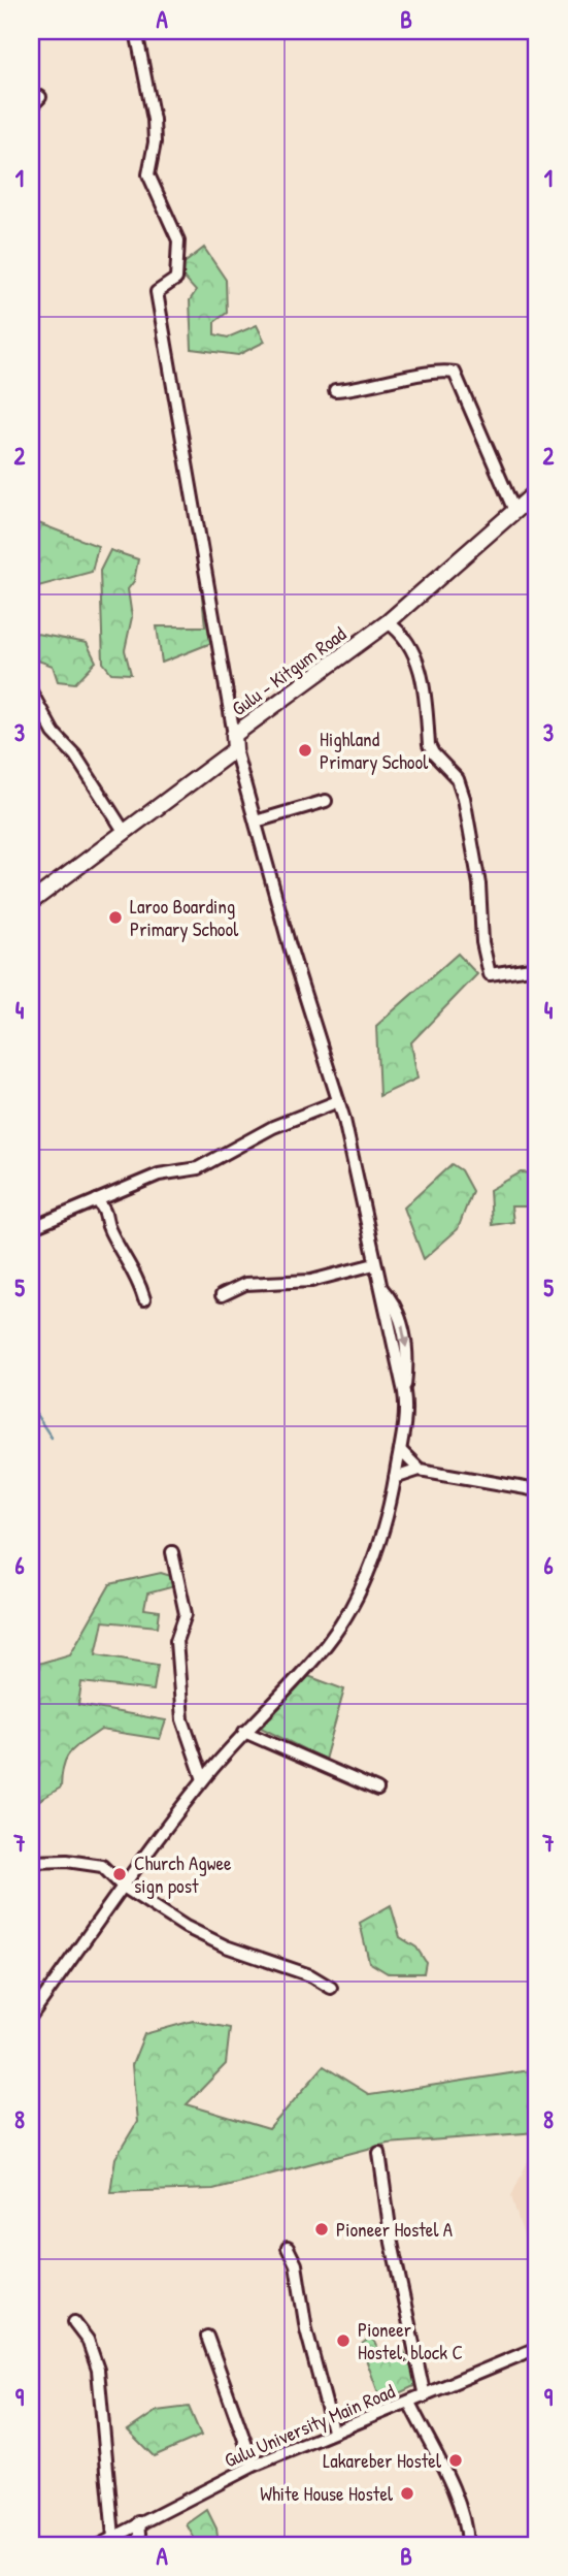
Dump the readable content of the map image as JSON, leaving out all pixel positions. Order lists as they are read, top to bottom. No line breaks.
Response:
{"streets":{"main road":["Gulu - Kitgum Road"],"street":["Gulu University Main Road"]},"places":["Highland Primary School","Laroo Boarding Primary School","Church Agwee sign post","Pioneer Hostel A","Pioneer Hostel, block C","Lakareber Hostel","White House Hostel"],"grid":{"columns":["A","B"],"rows":["1","2","3","4","5","6","7","8","9"]}}
